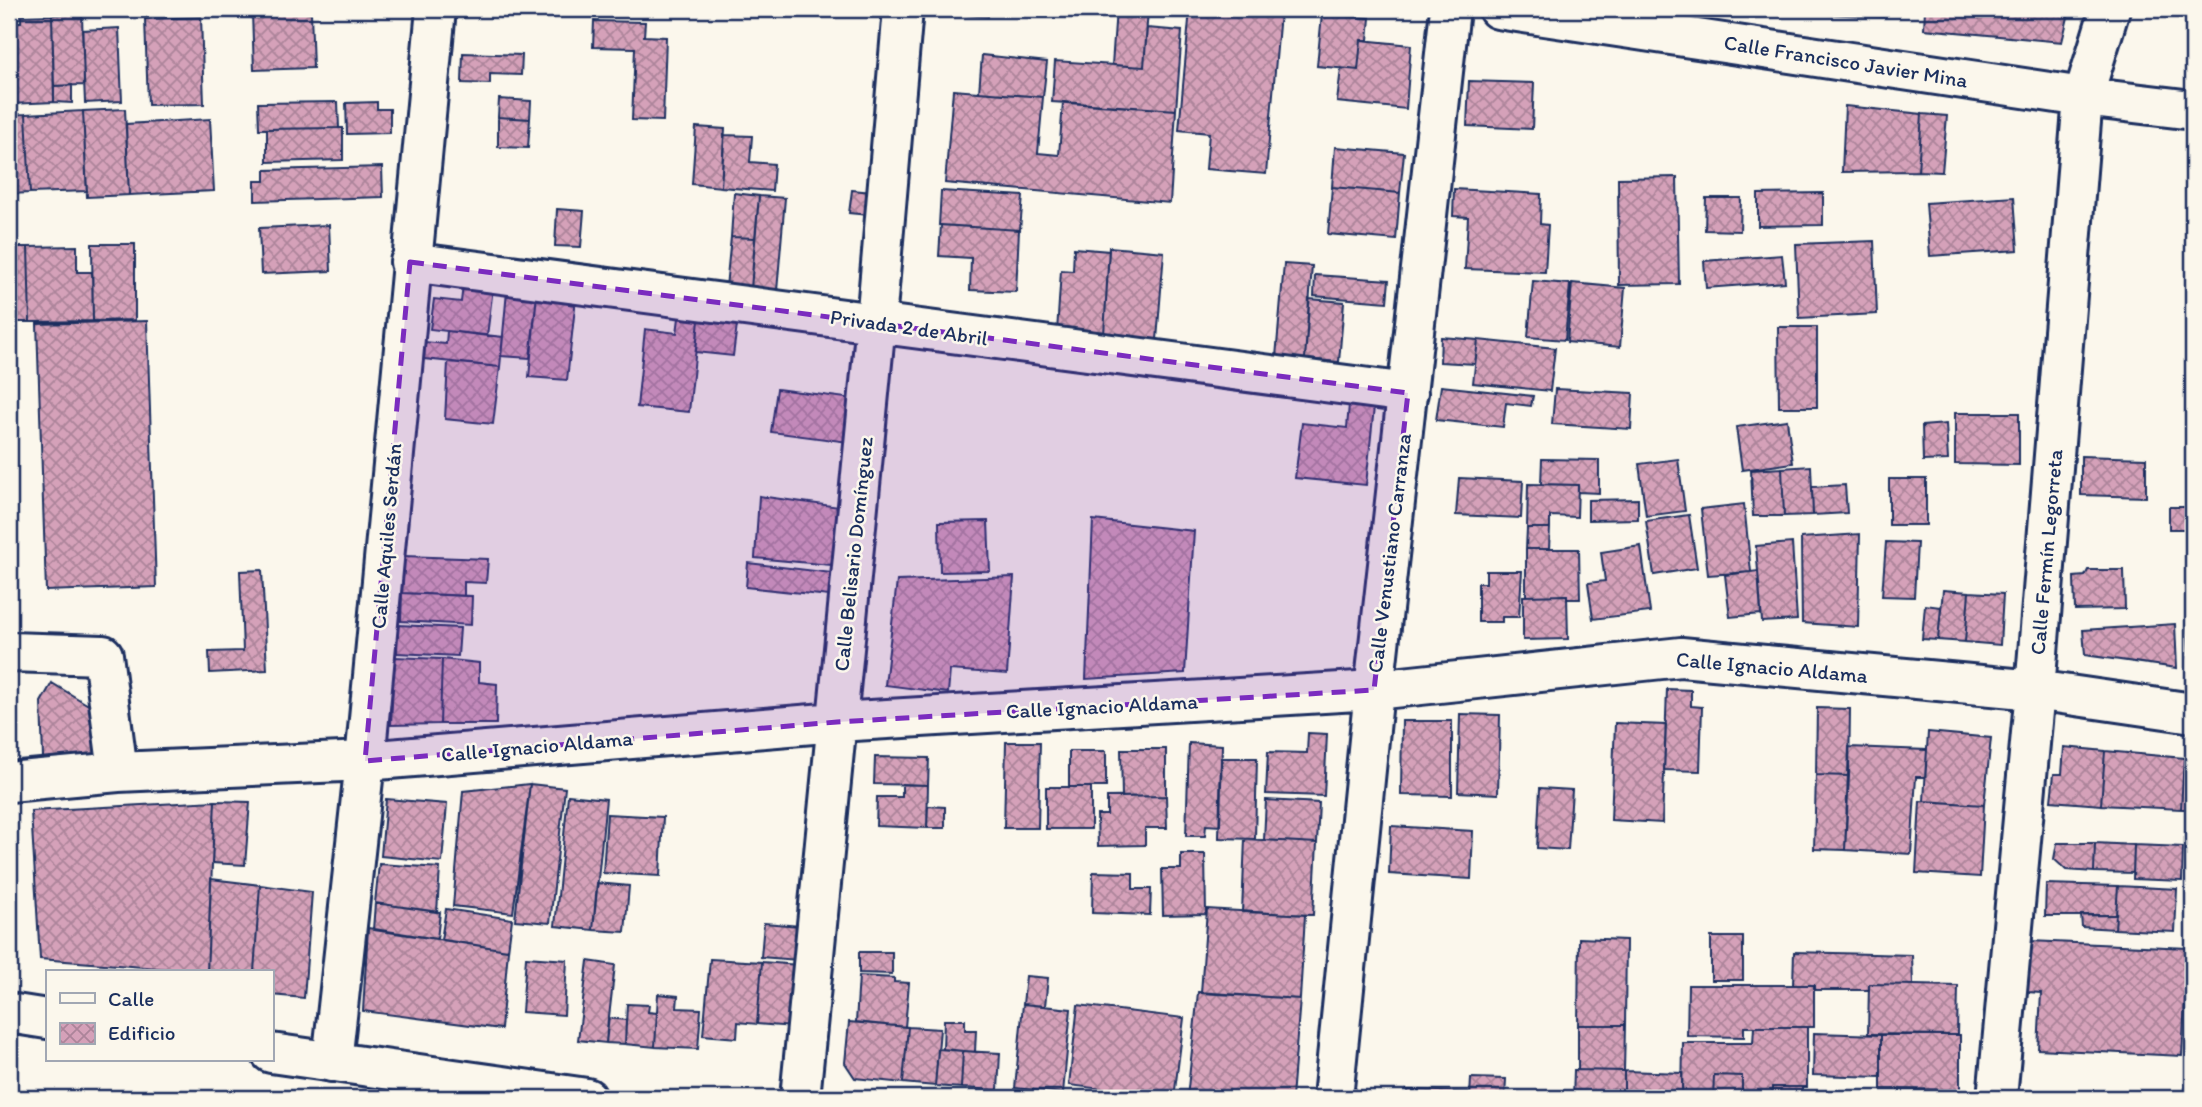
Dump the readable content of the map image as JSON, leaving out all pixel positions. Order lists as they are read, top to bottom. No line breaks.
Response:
{"streets":{"street":["Calle Francisco Javier Mina","Privada 2 de Abril","Calle Aquiles Serdán","Calle Fermín Legorreta","Calle Venustiano Carranza","Calle Belisario Domínguez","Calle Ignacio Aldama"]},"crossings":[["Calle Francisco Javier Mina","Calle Fermín Legorreta"],["Privada 2 de Abril","Calle Aquiles Serdán"],["Privada 2 de Abril","Calle Venustiano Carranza"],["Privada 2 de Abril","Calle Belisario Domínguez"],["Calle Aquiles Serdán","Calle Ignacio Aldama"],["Calle Fermín Legorreta","Calle Ignacio Aldama"],["Calle Venustiano Carranza","Calle Ignacio Aldama"],["Calle Belisario Domínguez","Calle Ignacio Aldama"]],"legend":["Calle","Edificio"]}
